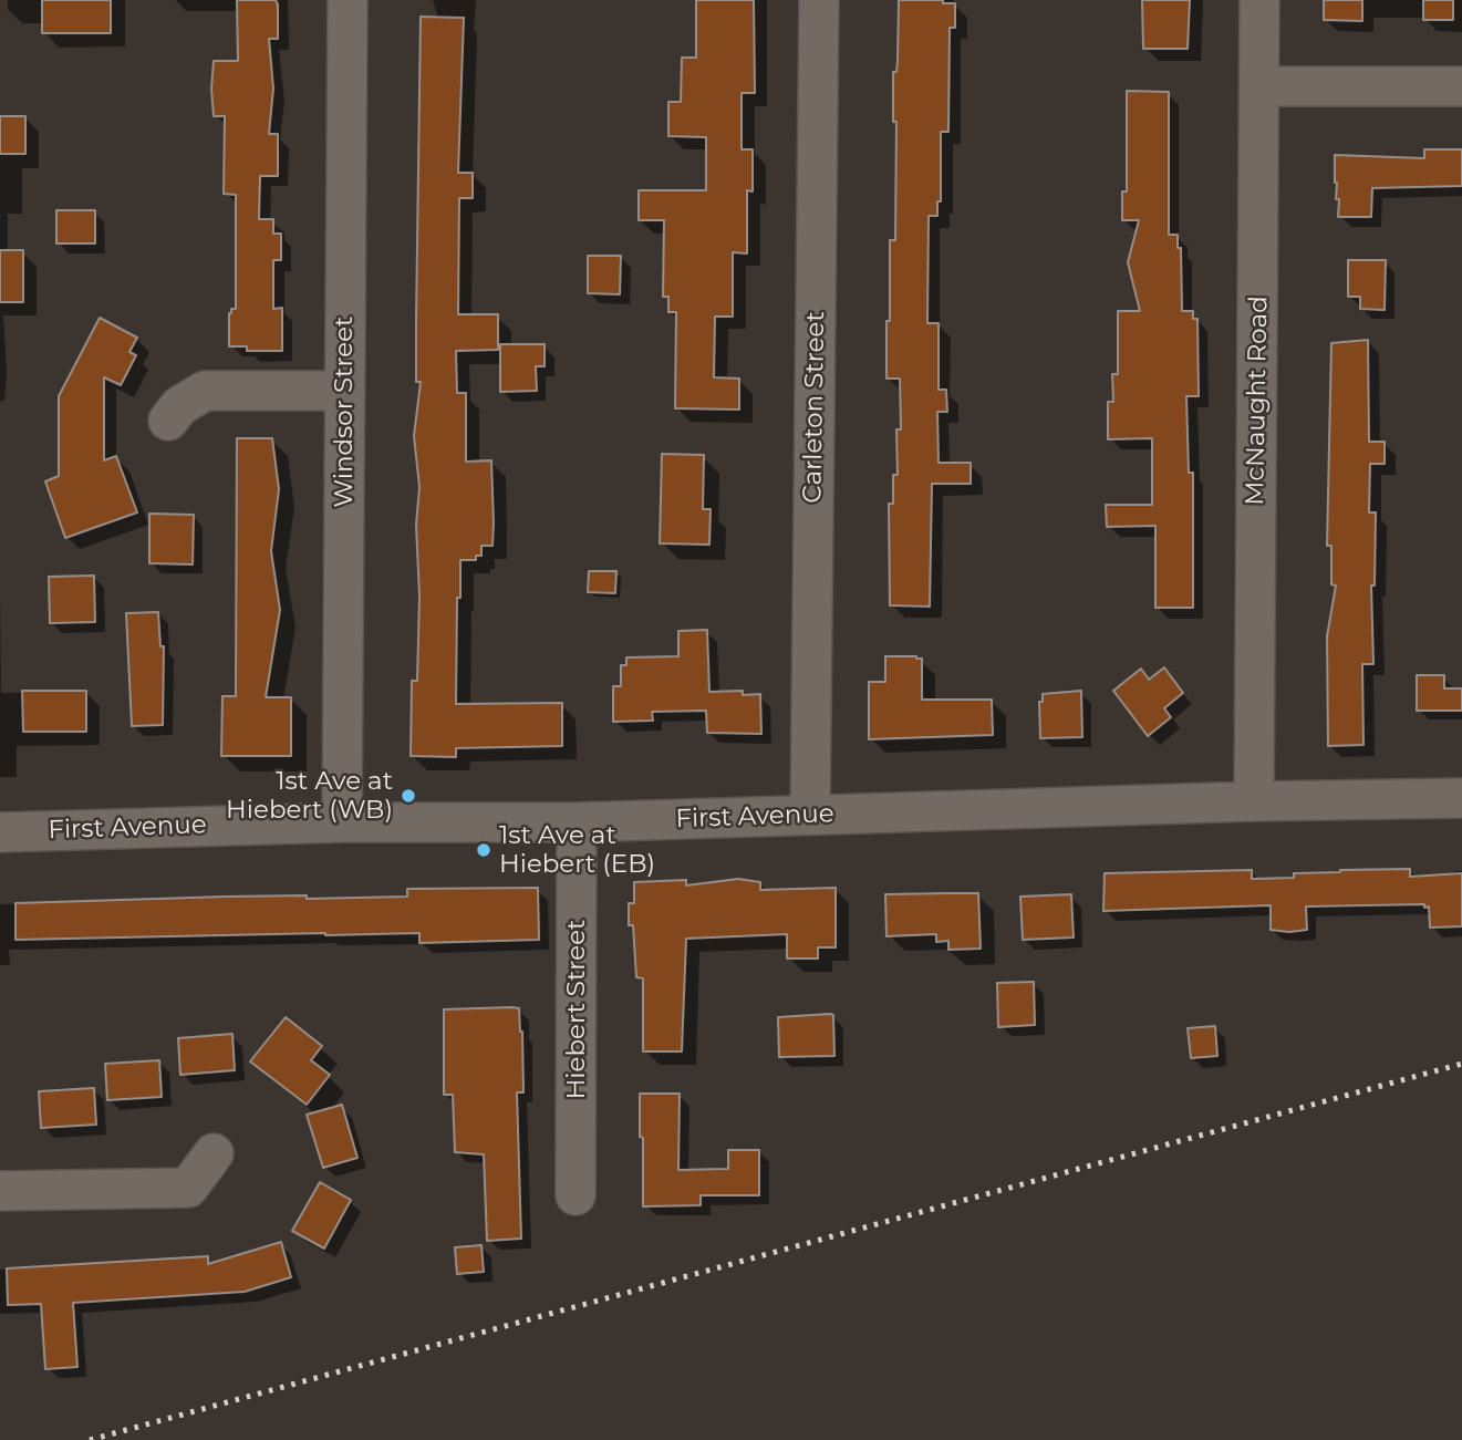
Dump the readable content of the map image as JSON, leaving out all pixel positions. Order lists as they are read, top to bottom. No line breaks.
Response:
{"streets":{"street":["McNaught Road","Carleton Street","Windsor Street","First Avenue","Hiebert Street"]},"crossings":[["McNaught Road","First Avenue"],["Carleton Street","First Avenue"],["Windsor Street","First Avenue"],["First Avenue","Hiebert Street"]],"places":["1st Ave at Hiebert (WB)","1st Ave at Hiebert (EB)"]}
